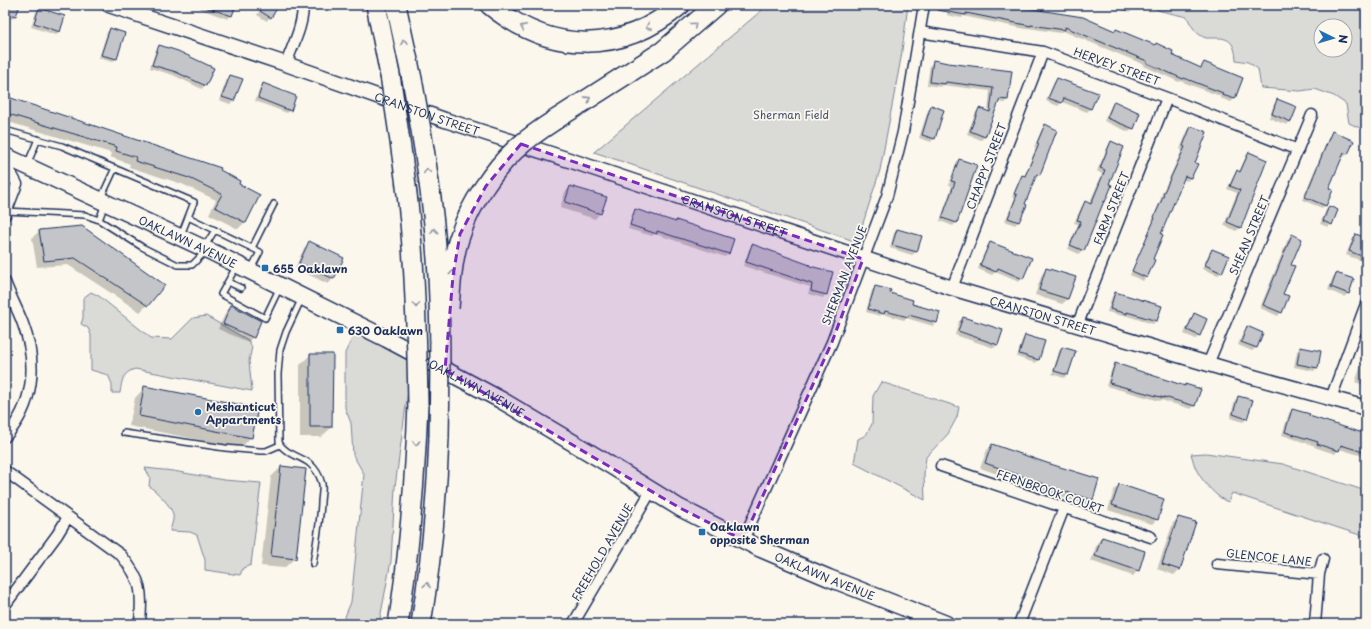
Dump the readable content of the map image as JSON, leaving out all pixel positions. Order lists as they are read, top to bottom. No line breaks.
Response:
{"streets":{"main road":["OAKLAWN AVENUE"],"street":["HERVEY STREET","CRANSTON STREET","CHAPPY STREET","FARM STREET","SHEAN STREET","SHERMAN AVENUE","FERNBROOK COURT","FREEHOLD AVENUE","GLENCOE LANE"]},"crossings":[["HERVEY STREET","CHAPPY STREET"],["HERVEY STREET","FARM STREET"],["HERVEY STREET","SHEAN STREET"],["HERVEY STREET","SHERMAN AVENUE"],["CRANSTON STREET","CHAPPY STREET"],["CRANSTON STREET","FARM STREET"],["CRANSTON STREET","SHEAN STREET"],["CRANSTON STREET","SHERMAN AVENUE"],["OAKLAWN AVENUE","SHERMAN AVENUE"],["OAKLAWN AVENUE","FREEHOLD AVENUE"]],"parks":["Sherman Field"],"places":{"transit":["655 Oaklawn","630 Oaklawn","Oaklawn opposite Sherman"],"other":["Meshanticut Appartments"]},"north":"right"}
